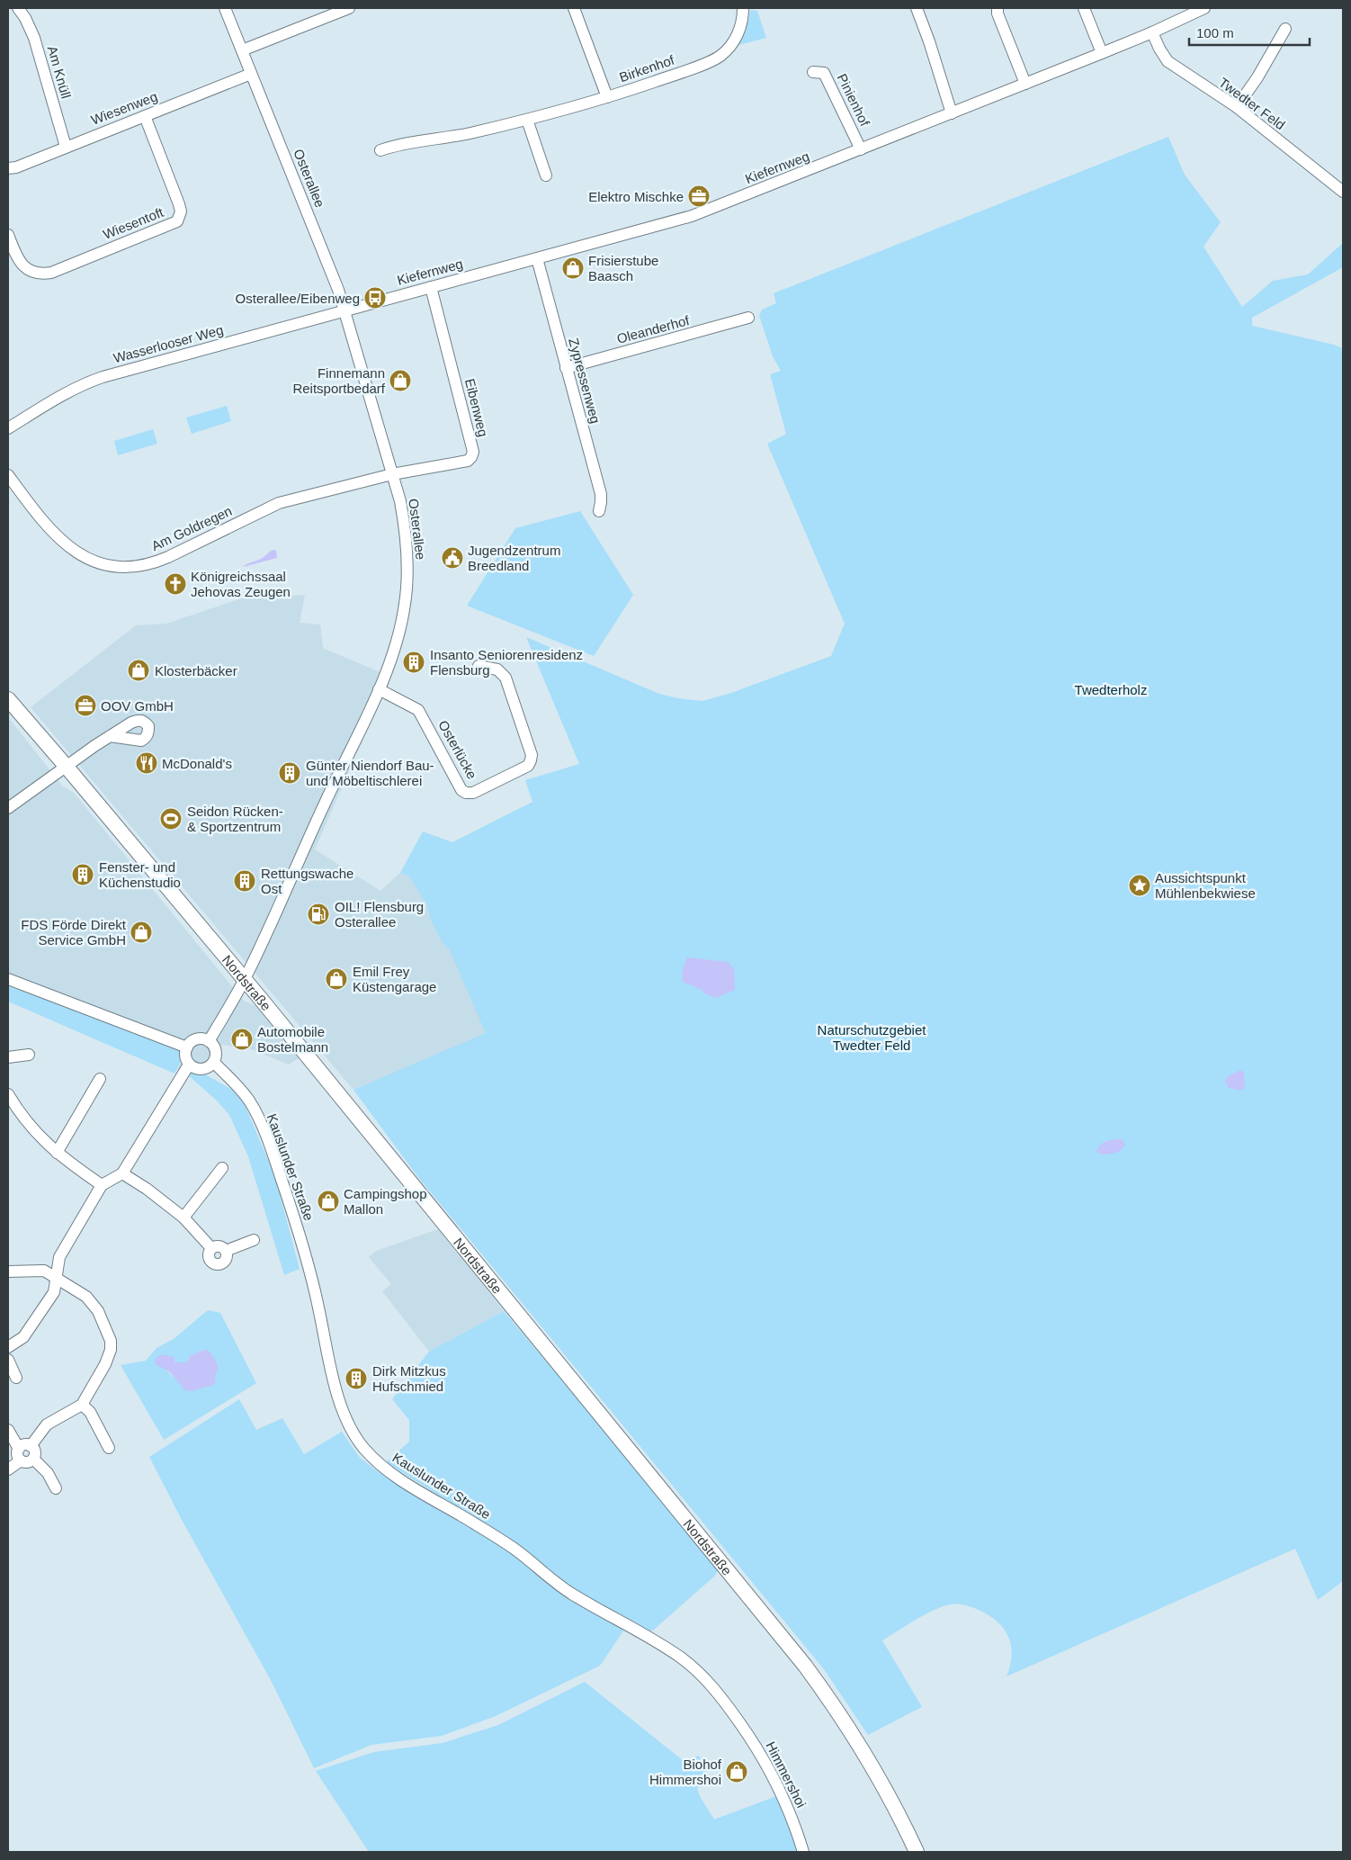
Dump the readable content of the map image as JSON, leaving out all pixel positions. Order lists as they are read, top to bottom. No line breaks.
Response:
{"streets":{"main road":["Nordstraße"],"street":["Birkenhof","Am Knüll","Pinienhof","Twedter Feld","Wiesenweg","Kiefernweg","Osterallee","Wiesentoft","Oleanderhof","Wasserlooser Weg","Zypressenweg","Eibenweg","Am Goldregen","Osterlücke","Kauslunder Straße","Himmershoi"]},"crossings":[["Am Knüll","Wiesenweg"],["Pinienhof","Kiefernweg"],["Twedter Feld","Kiefernweg"],["Wiesenweg","Osterallee"],["Wiesenweg","Wiesentoft"],["Kiefernweg","Osterallee"],["Kiefernweg","Wasserlooser Weg"],["Kiefernweg","Zypressenweg"],["Kiefernweg","Eibenweg"],["Osterallee","Wasserlooser Weg"],["Osterallee","Eibenweg"],["Osterallee","Am Goldregen"],["Osterallee","Osterlücke"],["Osterallee","Nordstraße"],["Osterallee","Kauslunder Straße"],["Oleanderhof","Zypressenweg"],["Eibenweg","Am Goldregen"],["Kauslunder Straße","Himmershoi"]],"parks":["Twedterholz","Naturschutzgebiet Twedter Feld"],"places":{"office":["Elektro Mischke","OOV GmbH"],"shop":["Frisierstube Baasch","Finnemann Reitsportbedarf","Klosterbäcker","FDS Förde Direkt Service GmbH","Emil Frey Küstengarage","Automobile Bostelmann","Campingshop Mallon","Biohof Himmershoi"],"bus stop":["Osterallee/Eibenweg"],"public building":["Jugendzentrum Breedland"],"church":["Königreichssaal Jehovas Zeugen"],"building":["Insanto Seniorenresidenz Flensburg","Günter Niendorf Bau- und Möbeltischlerei","Fenster- und Küchenstudio","Rettungswache Ost","Dirk Mitzkus Hufschmied"],"restaurant":["McDonald's"],"sports":["Seidon Rücken- & Sportzentrum"],"place":["Aussichtspunkt Mühlenbekwiese"],"fuel station":["OIL! Flensburg Osterallee"]},"scale_bar":"100 m"}
